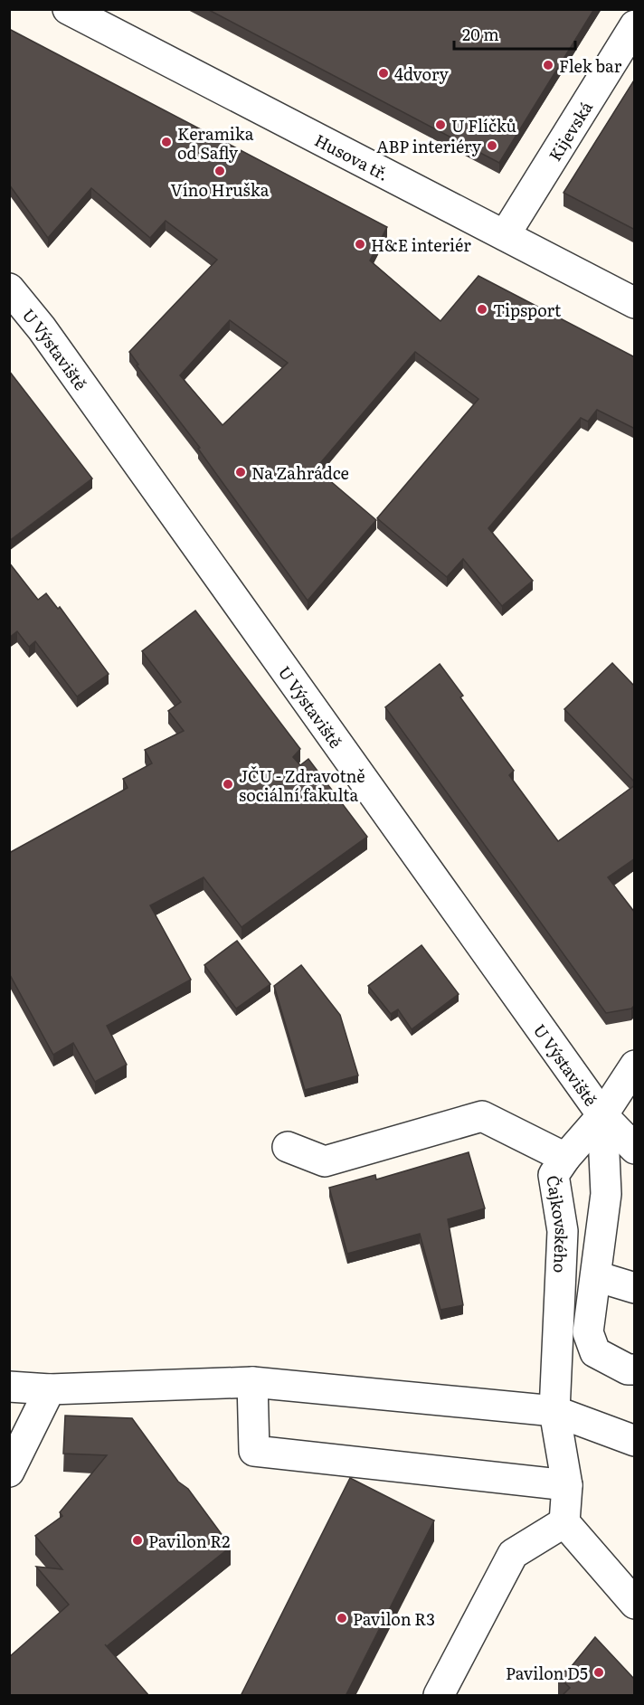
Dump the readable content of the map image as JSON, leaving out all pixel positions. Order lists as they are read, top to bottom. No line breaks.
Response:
{"streets":{"street":["Kijevská","Husova tř.","U Výstaviště","Čajkovského"]},"crossings":[["Kijevská","Husova tř."],["U Výstaviště","Čajkovského"]],"places":["Flek bar","4dvory","U Flíčků","Keramika od Safly","ABP interiéry","Víno Hruška","H&E interiér","Tipsport","Na Zahrádce","JČU - Zdravotně sociální fakulta","Pavilon R2","Pavilon R3","Pavilon D5"],"scale_bar":"20 m"}
